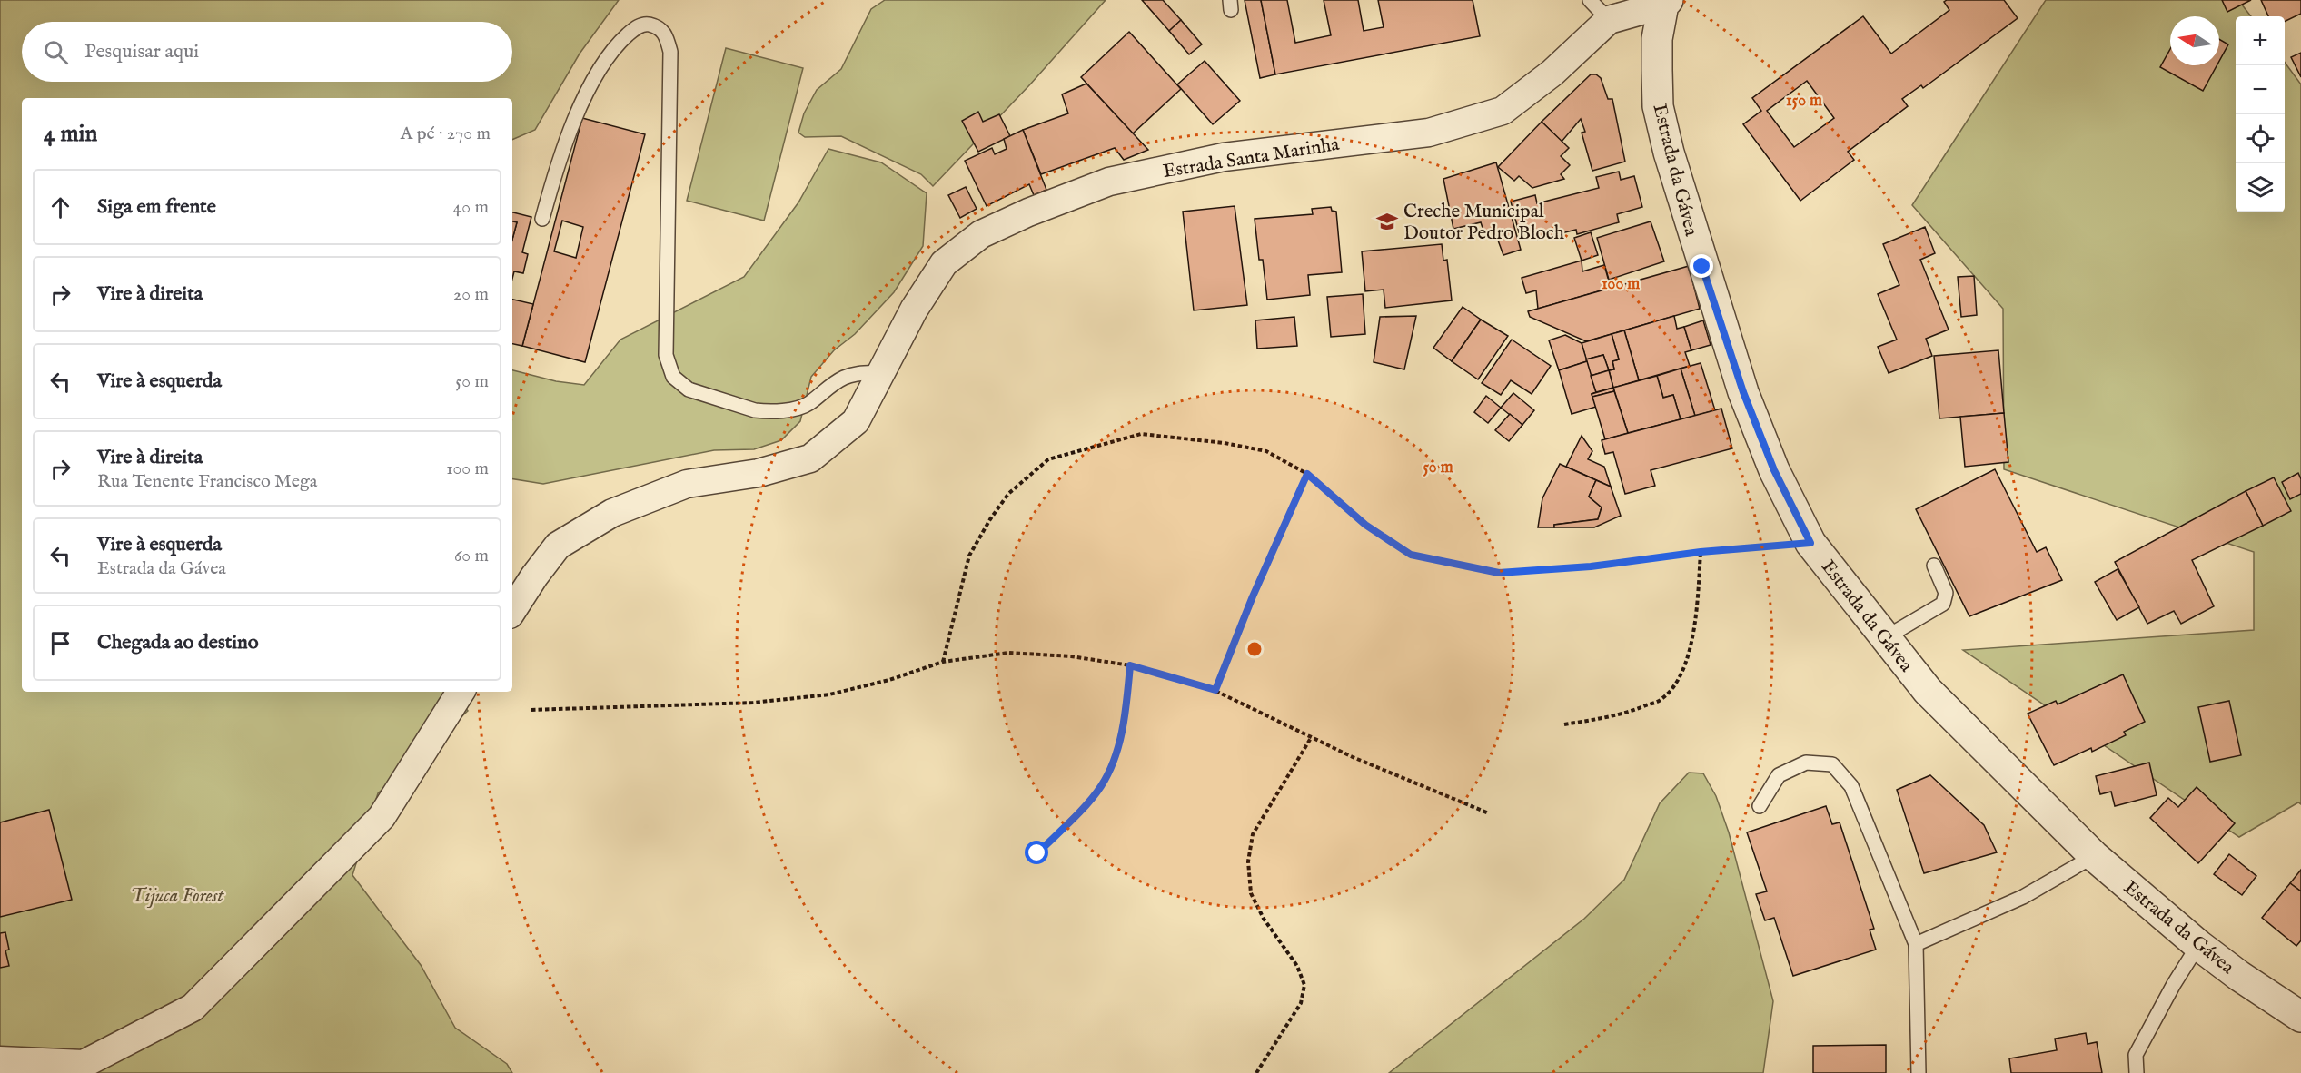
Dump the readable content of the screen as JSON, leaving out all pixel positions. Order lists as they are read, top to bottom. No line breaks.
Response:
{"streets":{"street":["Estrada Santa Marinha","Estrada da Gávea"]},"crossings":[["Estrada Santa Marinha","Estrada da Gávea"]],"parks":["Tijuca Forest"],"places":{"school or university":["Creche Municipal Doutor Pedro Bloch"]},"north":"left","page":{"map_buttons":["+","−"],"search":"Pesquisar aqui","heading":["4 min","A pé · 270 m"],"list":[["Siga em frente","40 m"],["Vire à direita","20 m"],["Vire à esquerda","50 m"],["Vire à direita","Rua Tenente Francisco Mega","100 m"],["Vire à esquerda","Estrada da Gávea","60 m"],"Chegada ao destino"]},"rings":["150 m","100 m","50 m"]}
